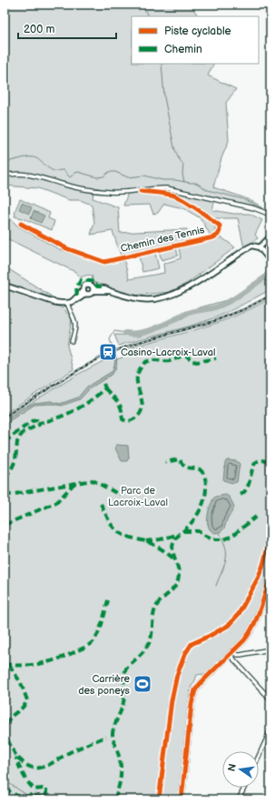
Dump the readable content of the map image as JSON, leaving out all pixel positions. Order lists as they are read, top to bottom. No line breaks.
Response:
{"streets":{"street":["Chemin des Tennis"]},"parks":["Parc de Lacroix-Laval"],"places":{"station":["Casino-Lacroix-Laval"],"sports":["Carrière des poneys"]},"legend":["Piste cyclable","Chemin"],"scale_bar":"200 m","north":"left"}
